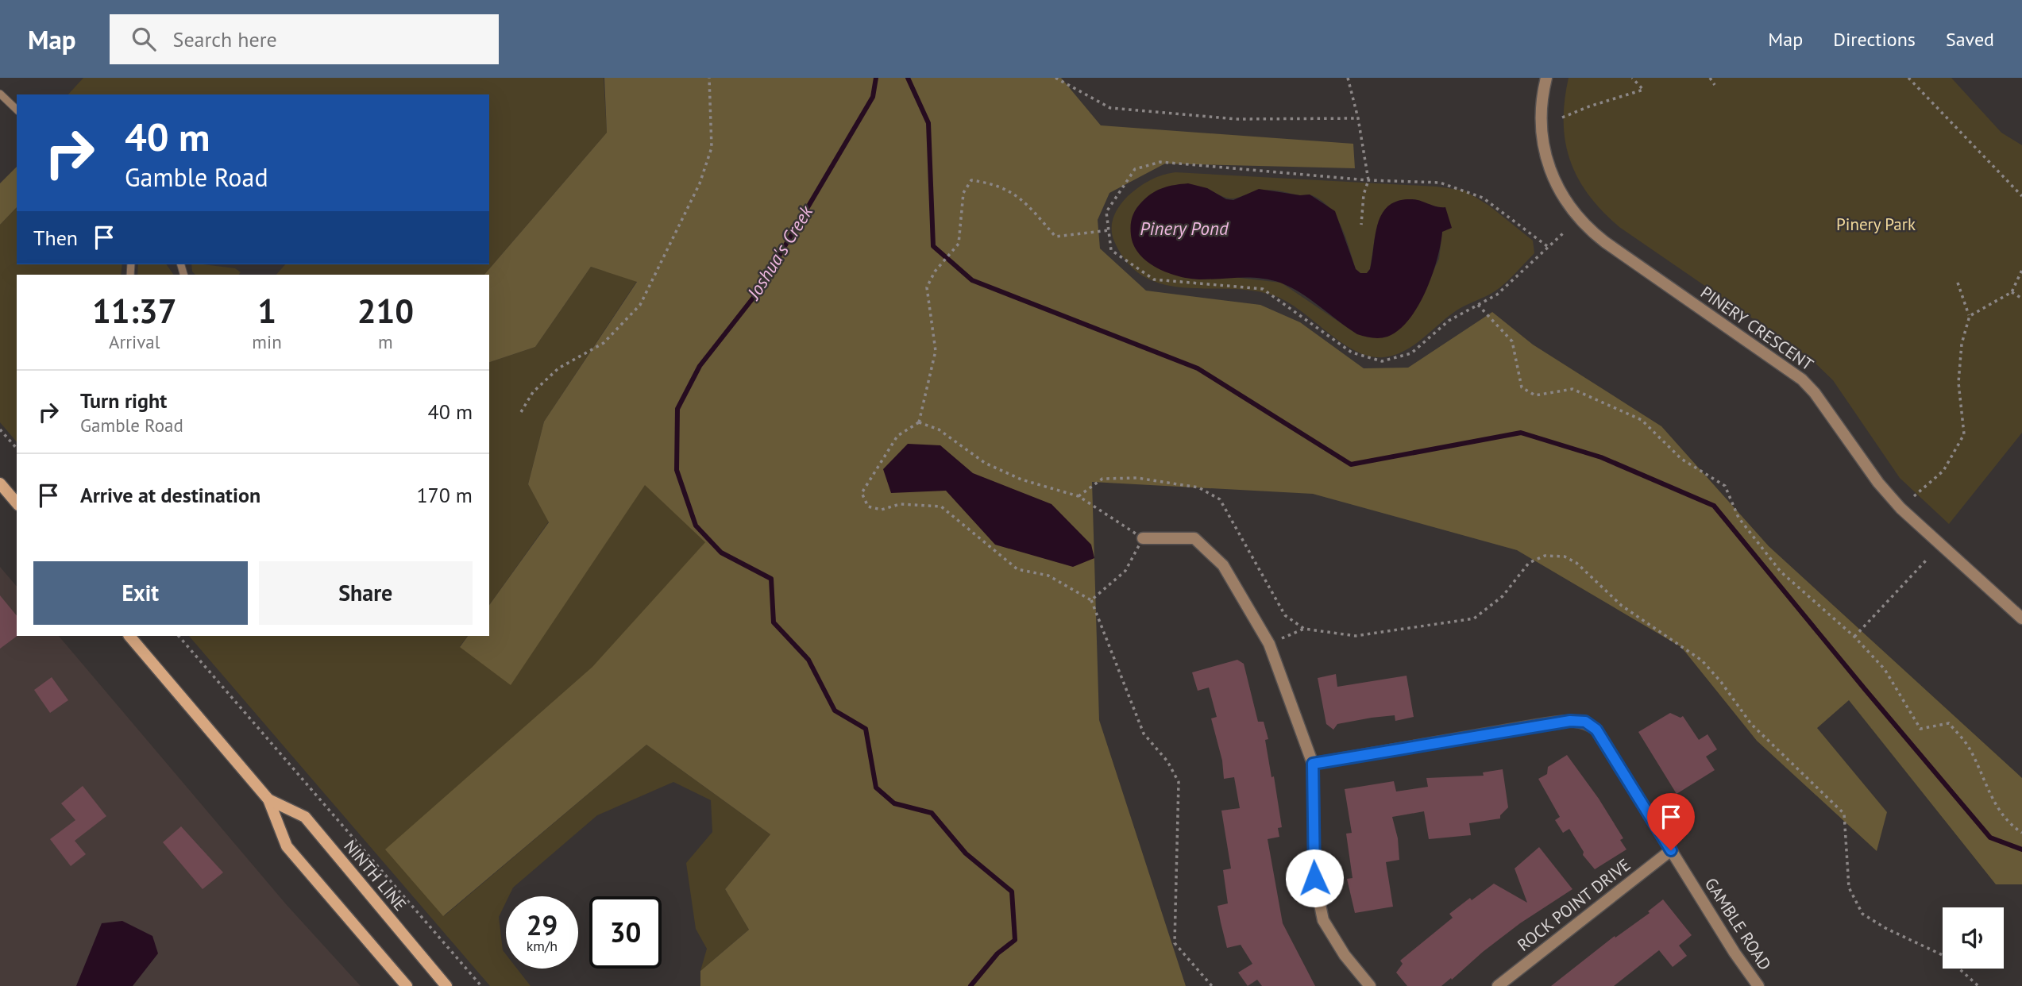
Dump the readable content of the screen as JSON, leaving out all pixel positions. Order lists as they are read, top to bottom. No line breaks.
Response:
{"streets":{"main road":["NINTH LINE"],"street":["PINERY CRESCENT","ROCK POINT DRIVE","GAMBLE ROAD"]},"crossings":[["ROCK POINT DRIVE","GAMBLE ROAD"]],"water":["Pinery Pond","Joshua's Creek"],"parks":["Pinery Park"],"page":{"header":"Map","search":"Search here","nav":["Map","Directions","Saved"],"turn":["40 m","Gamble Road"],"then":"Then","eta":["11:37","Arrival","1","min","210","m"],"list":[{"name":"Turn right","note":"Gamble Road","value":"40 m"},{"name":"Arrive at destination","value":"170 m"}],"buttons":["Exit","Share"],"speed":"29 km/h","limit":"30"}}
